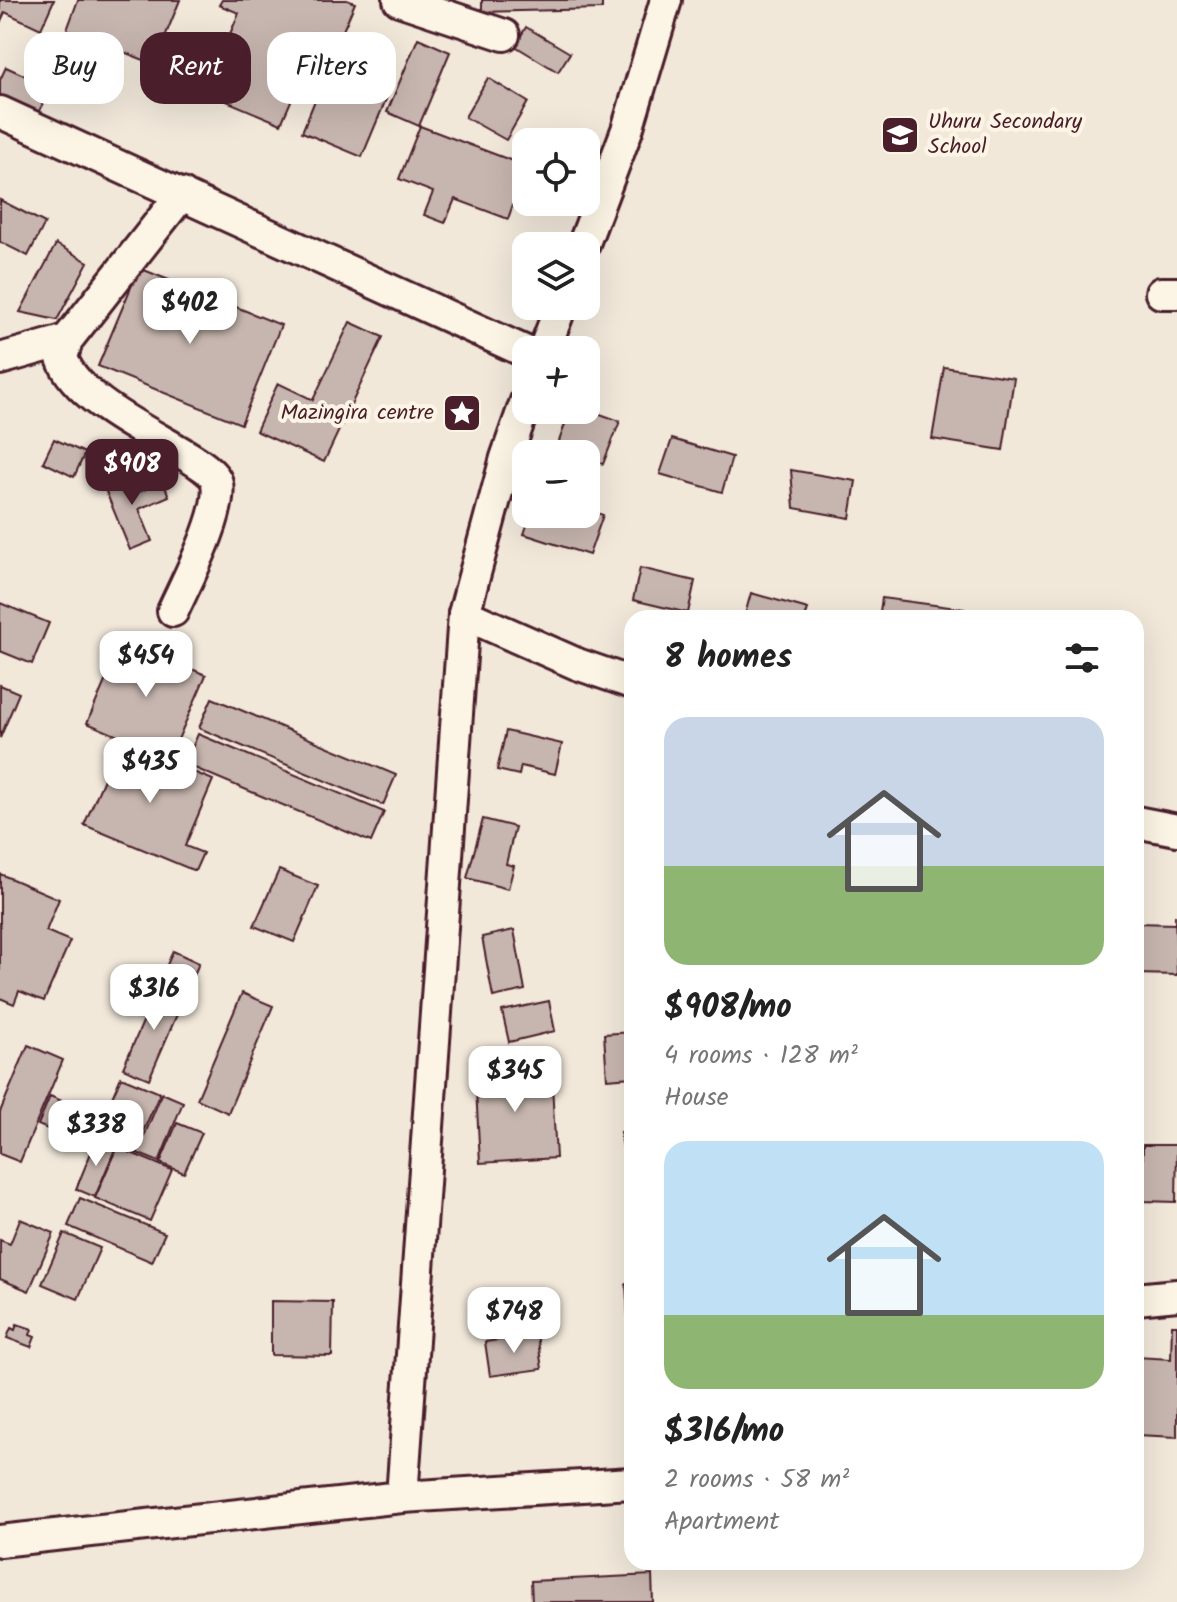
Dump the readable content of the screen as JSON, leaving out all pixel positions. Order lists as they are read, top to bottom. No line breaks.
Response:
{"places":{"school or university":["Uhuru Secondary School"],"place":["Mazingira centre"]},"page":{"chip":["Buy","Rent","Filters"],"map_buttons":["+","−"],"price":["$402","$908","$454","$435","$316","$345","$338","$748"],"heading":"8 homes","list":[{"name":"$908/mo","note":"4 rooms · 128 m² · House"},{"name":"$316/mo","note":"2 rooms · 58 m² · Apartment"}]}}
